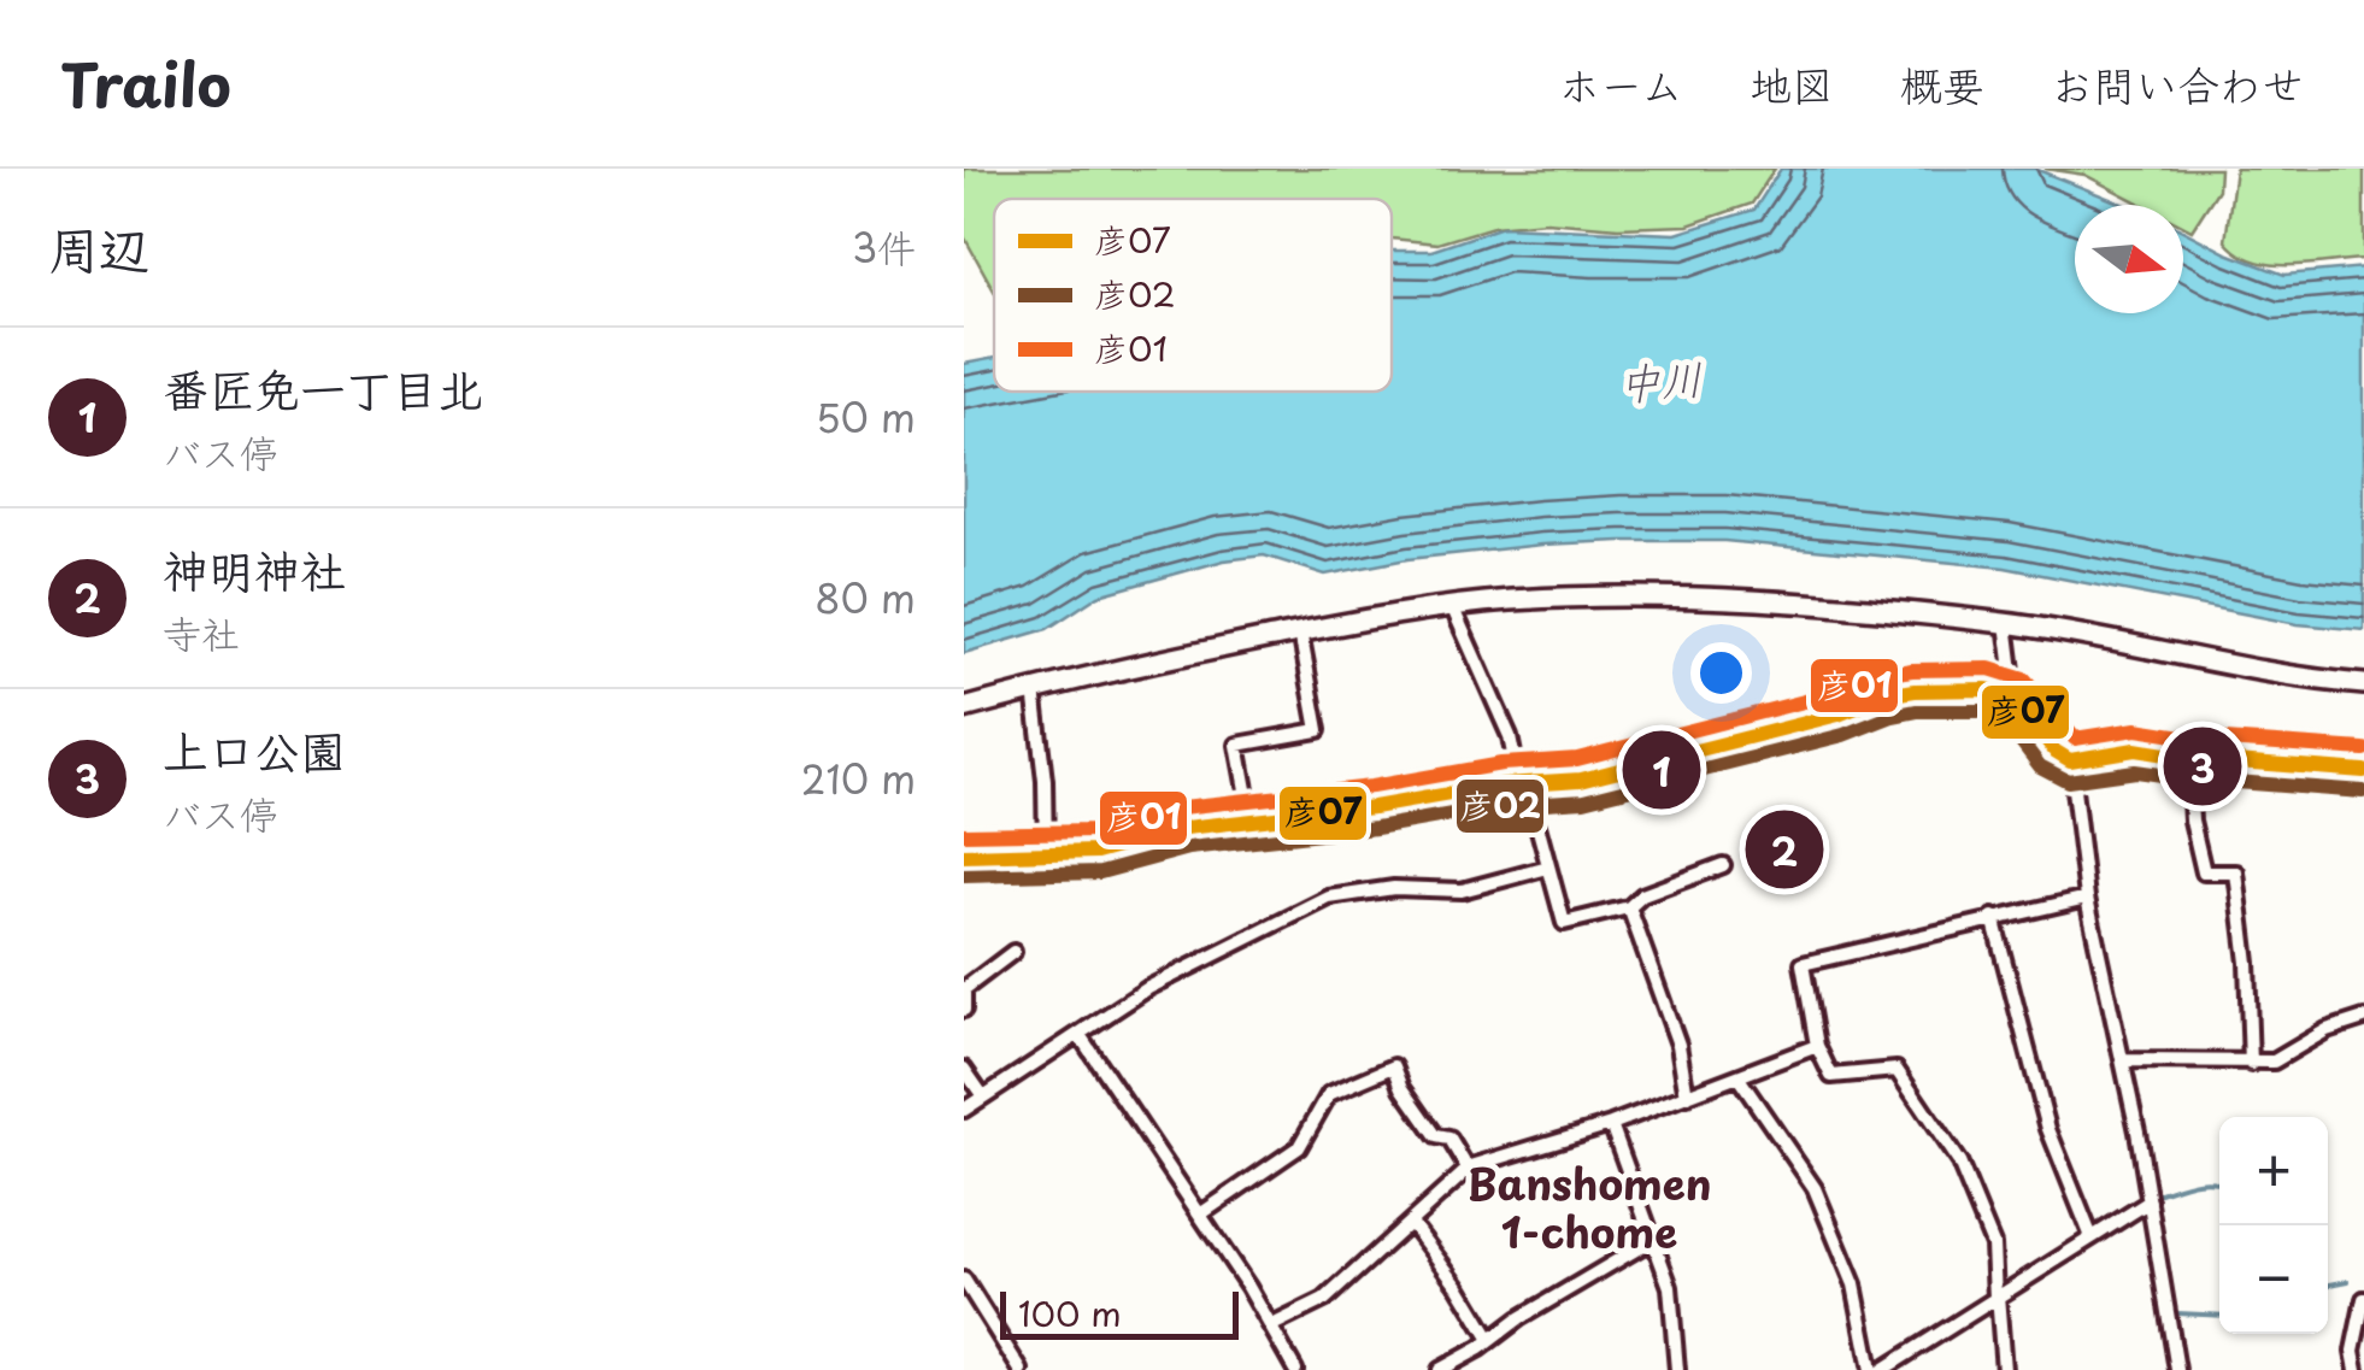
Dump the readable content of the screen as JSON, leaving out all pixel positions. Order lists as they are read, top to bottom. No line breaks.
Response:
{"districts":["Banshomen 1-chome"],"water":["中川"],"lines":["transit line 彦01","transit line 彦07","transit line 彦02"],"legend":["彦07","彦02","彦01"],"scale_bar":"100 m","north":"right","page":{"header":"Trailo","nav":["ホーム","地図","概要","お問い合わせ"],"heading":["周辺","3件"],"list":[{"mark":"1","name":"番匠免一丁目北","note":"バス停","value":"50 m"},{"mark":"2","name":"神明神社","note":"寺社","value":"80 m"},{"mark":"3","name":"上口公園","note":"バス停","value":"210 m"}],"pins":["3","1","2"],"map_buttons":["+","−"],"scale":"100 m"}}
